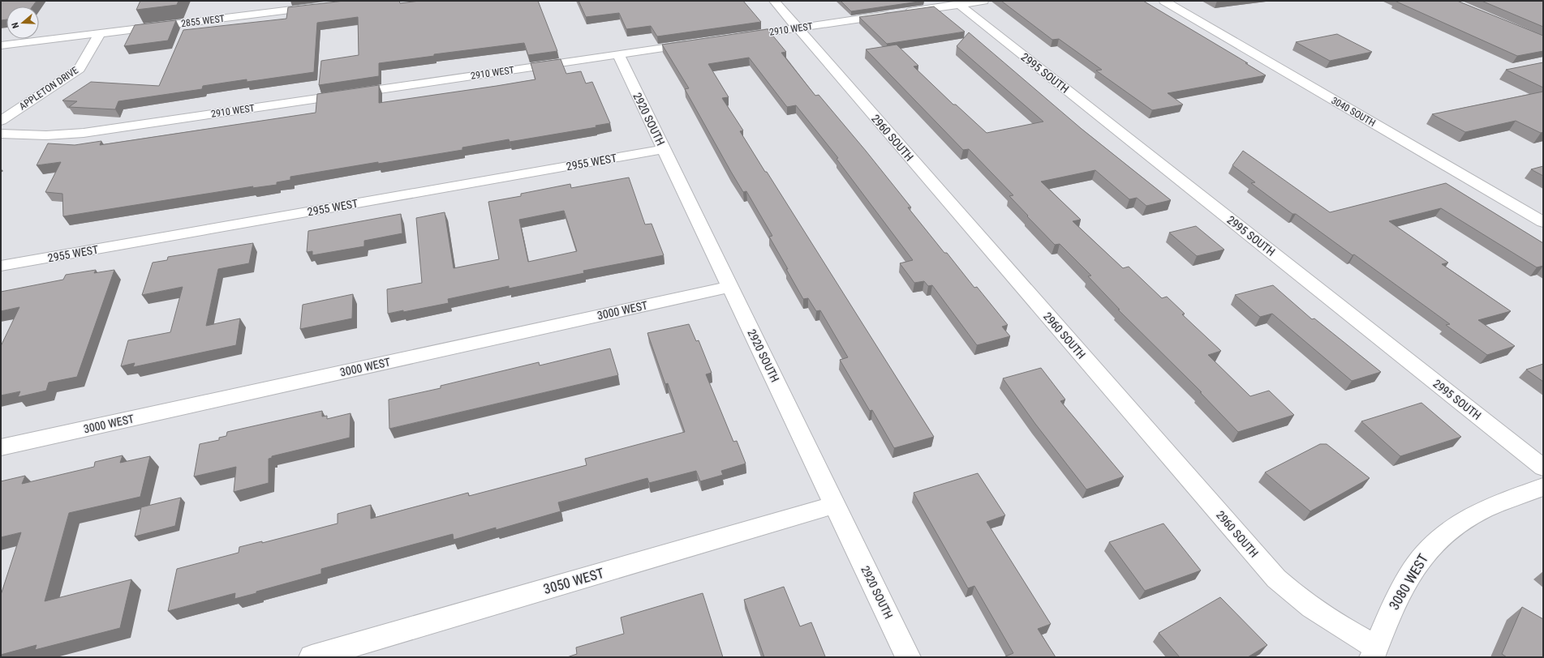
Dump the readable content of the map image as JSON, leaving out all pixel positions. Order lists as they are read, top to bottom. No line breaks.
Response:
{"streets":{"street":["2855 WEST","2910 WEST","2995 SOUTH","APPLETON DRIVE","3040 SOUTH","2920 SOUTH","2960 SOUTH","2955 WEST","3000 WEST","3050 WEST","3080 WEST"]},"crossings":[["2855 WEST","APPLETON DRIVE"],["2910 WEST","2995 SOUTH"],["2910 WEST","2920 SOUTH"],["2910 WEST","2960 SOUTH"],["2920 SOUTH","2955 WEST"],["2920 SOUTH","3000 WEST"],["2920 SOUTH","3050 WEST"],["2960 SOUTH","3080 WEST"]],"north":"left"}
